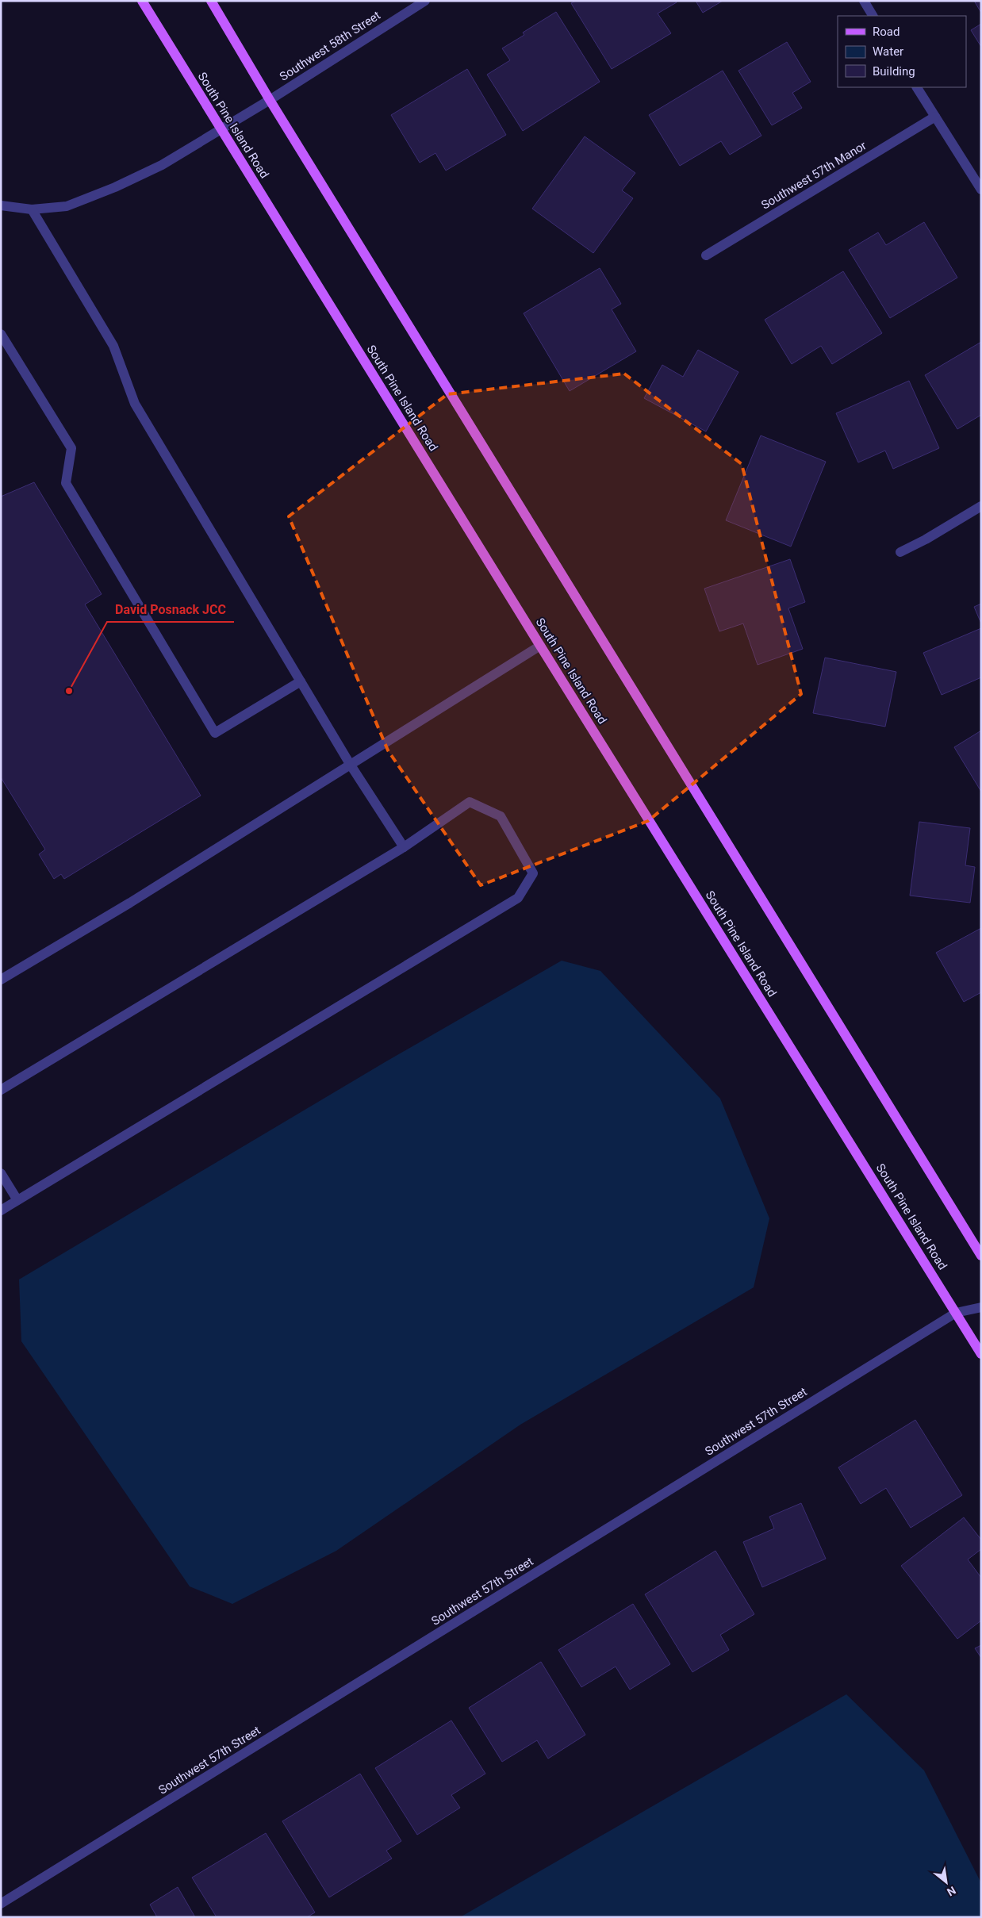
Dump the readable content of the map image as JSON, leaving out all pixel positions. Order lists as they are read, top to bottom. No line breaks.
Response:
{"streets":{"main road":["South Pine Island Road"],"street":["Southwest 58th Street","Southwest 57th Manor","Southwest 57th Street"]},"crossings":[["Southwest 58th Street","South Pine Island Road"],["South Pine Island Road","Southwest 57th Street"]],"places":["David Posnack JCC"],"legend":["Road","Water","Building"],"north":"bottom right"}
